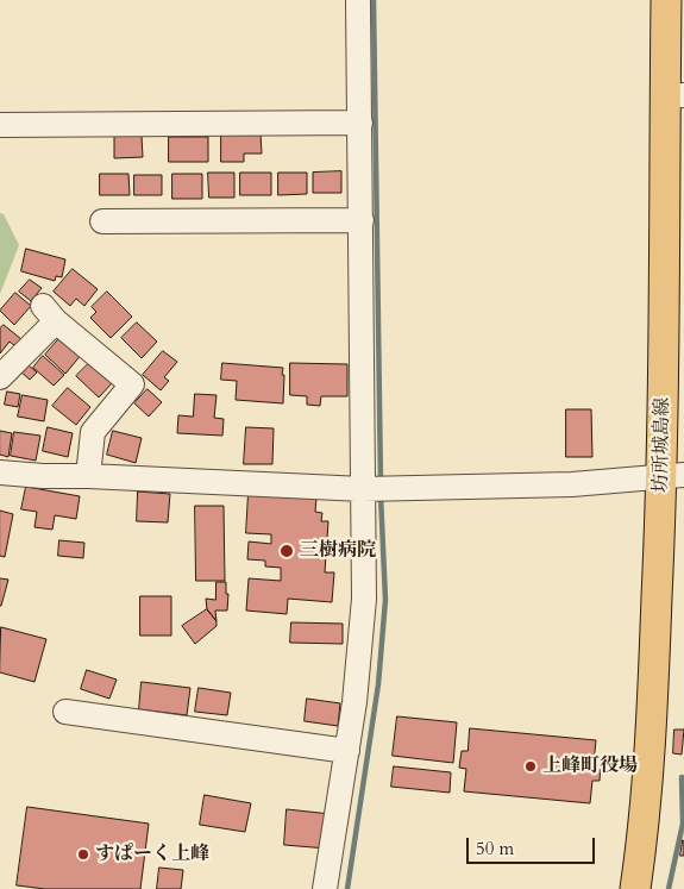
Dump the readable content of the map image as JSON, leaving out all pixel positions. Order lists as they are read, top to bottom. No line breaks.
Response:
{"streets":{"main road":["坊所城島線"]},"places":["三樹病院","上峰町役場","すぱーく上峰"],"scale_bar":"50 m"}
